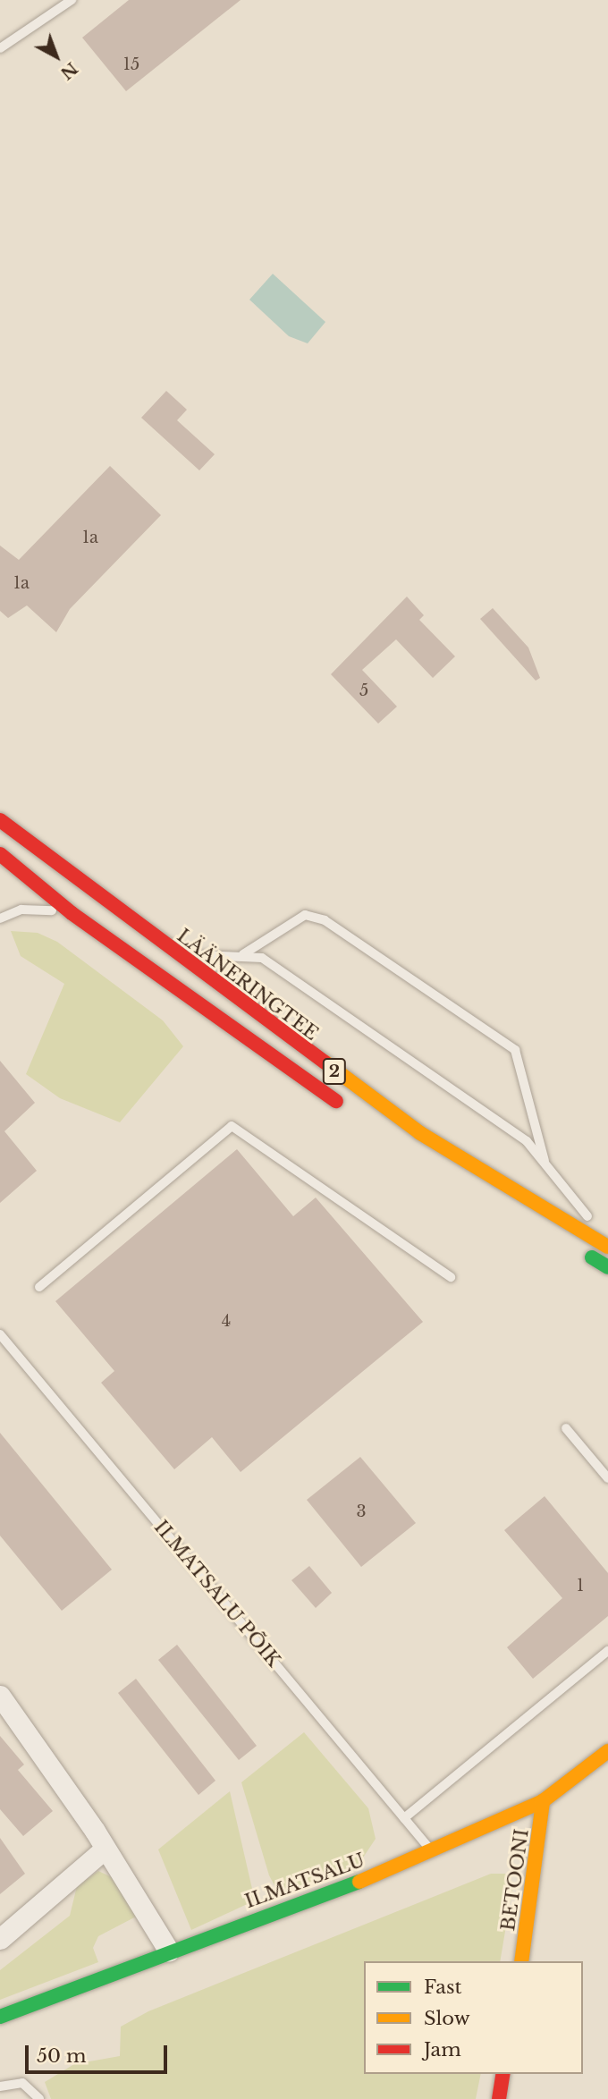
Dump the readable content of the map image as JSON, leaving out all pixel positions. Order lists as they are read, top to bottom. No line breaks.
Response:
{"streets":{"main road":["LÄÄNERINGTEE","2","BETOONI","ILMATSALU"],"lane":["ILMATSALU PÕIK"]},"crossings":[["ILMATSALU PÕIK","ILMATSALU"],["BETOONI","ILMATSALU"]],"house_numbers":["15","1a","1a","5","4","3","1"],"legend":["Fast","Slow","Jam"],"scale_bar":"50 m","north":"bottom right"}
